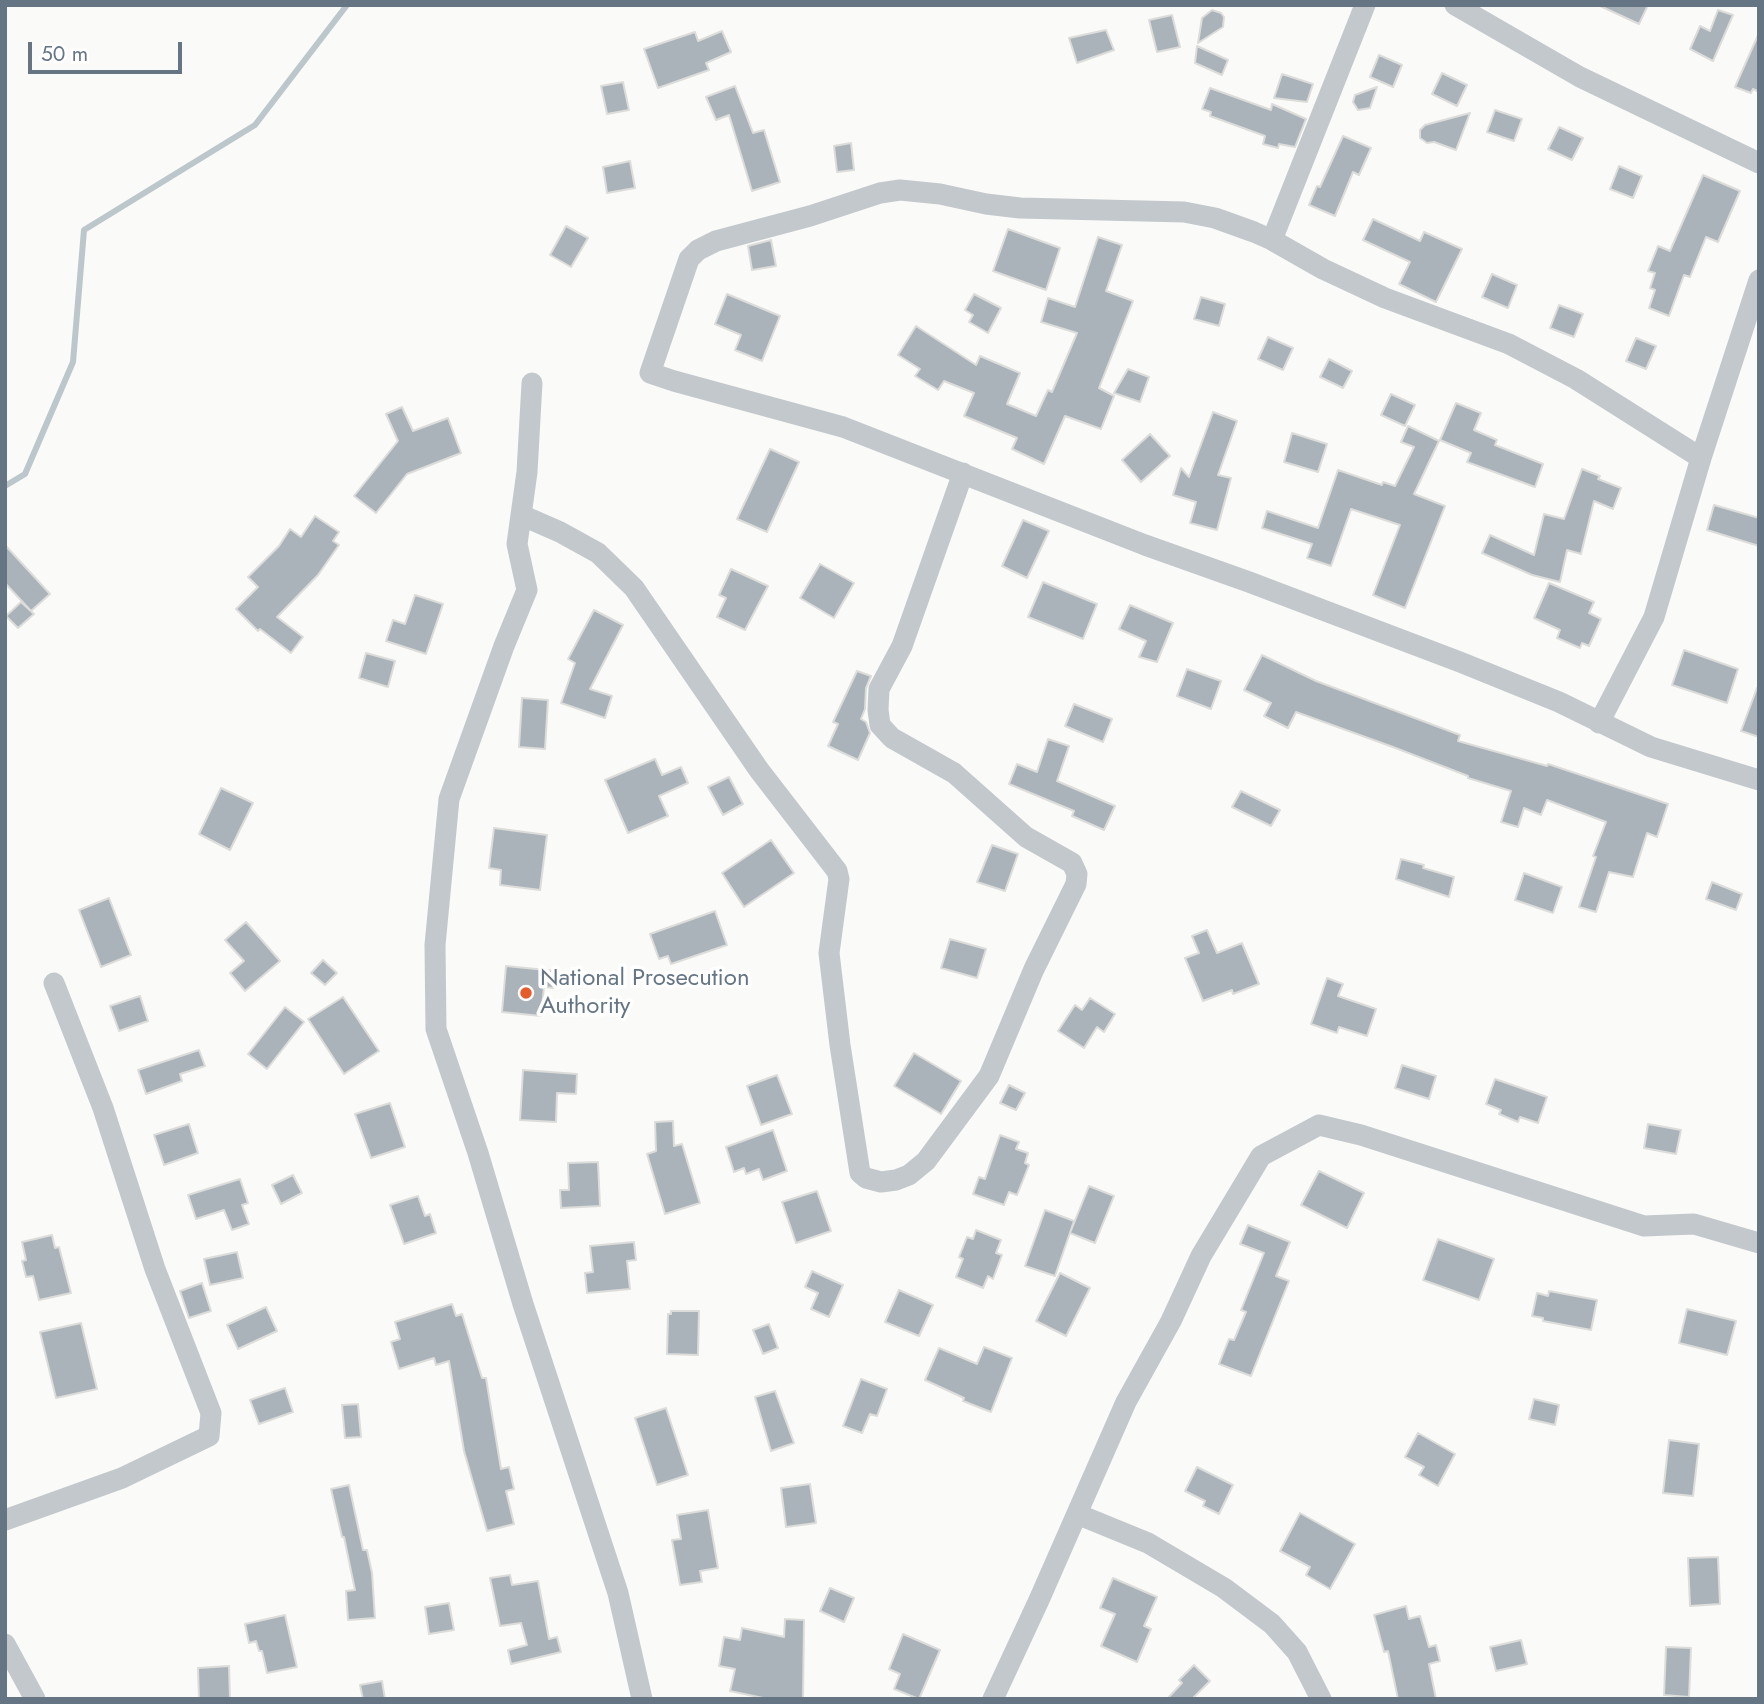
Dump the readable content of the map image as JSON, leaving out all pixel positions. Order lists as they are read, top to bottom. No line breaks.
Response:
{"places":["National Prosecution Authority"],"scale_bar":"50 m"}
